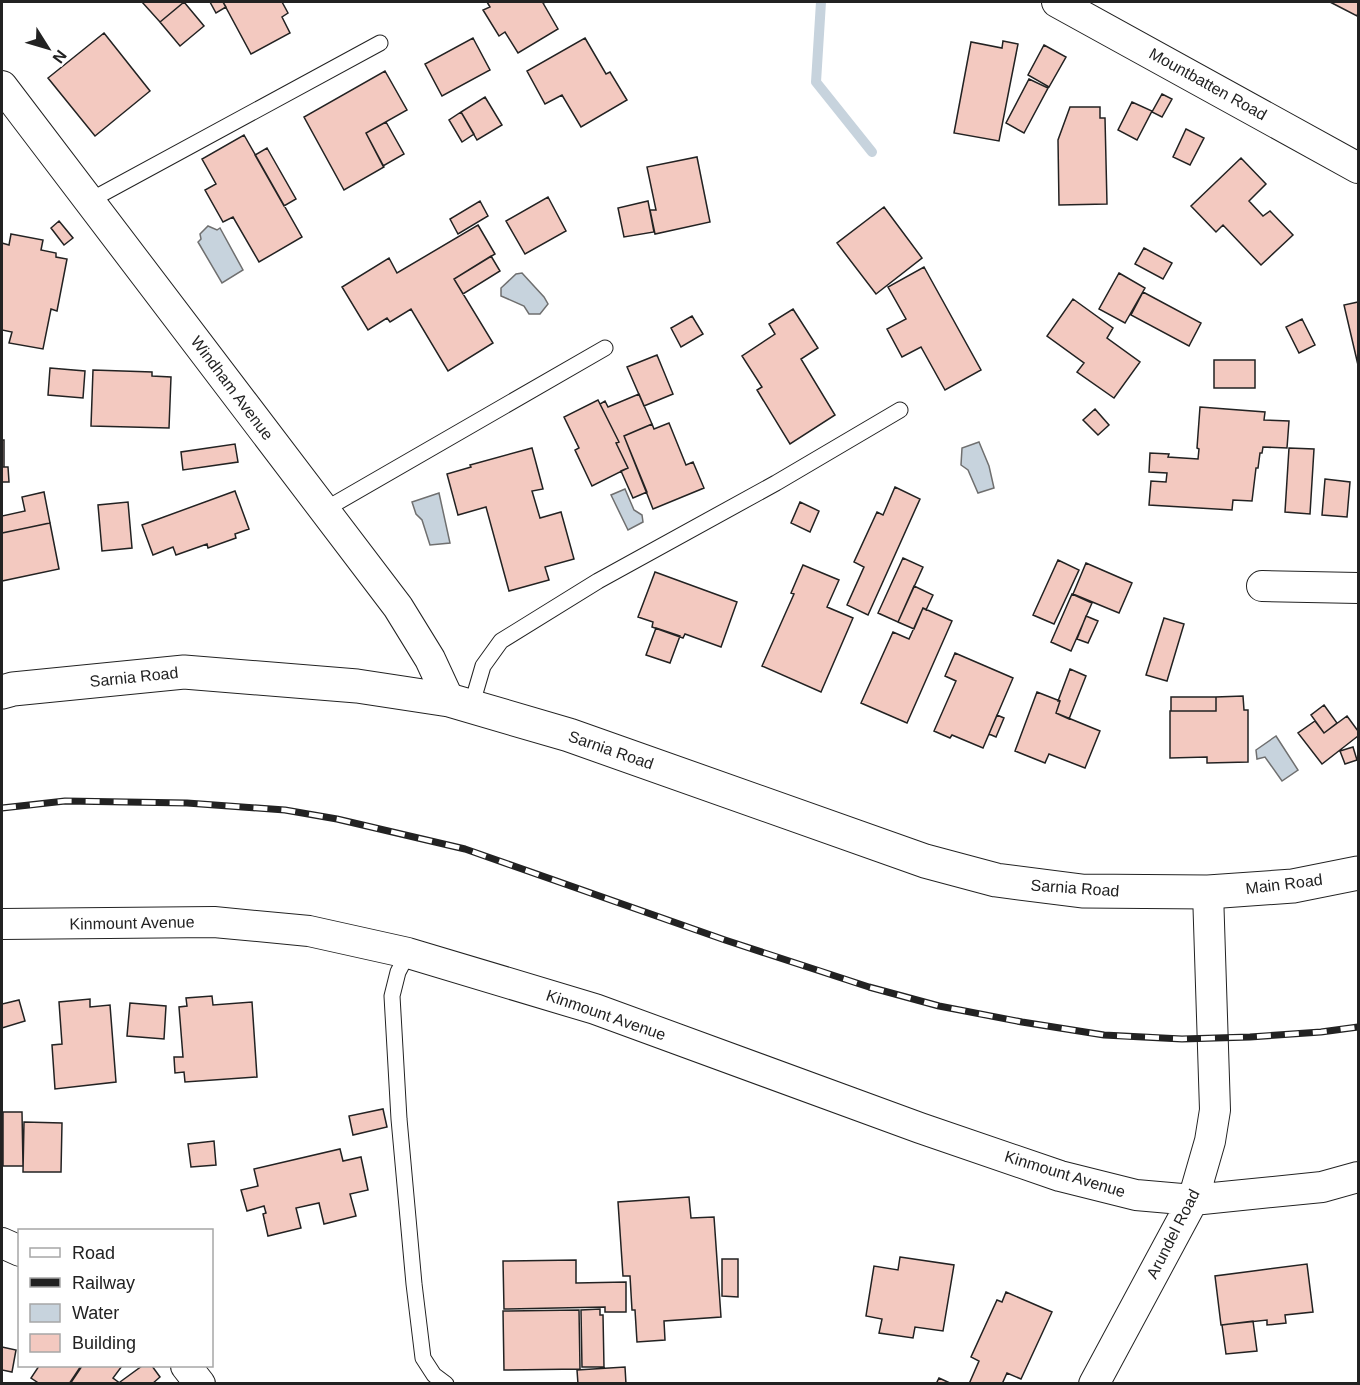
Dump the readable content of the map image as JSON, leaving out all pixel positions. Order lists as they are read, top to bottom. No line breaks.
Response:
{"streets":{"main road":["Sarnia Road","Main Road"],"street":["Mountbatten Road","Windham Avenue","Kinmount Avenue","Arundel Road"]},"crossings":[["Windham Avenue","Sarnia Road"],["Sarnia Road","Main Road"],["Sarnia Road","Arundel Road"],["Main Road","Arundel Road"],["Kinmount Avenue","Arundel Road"]],"legend":["Road","Railway","Water","Building"],"north":"bottom right"}
